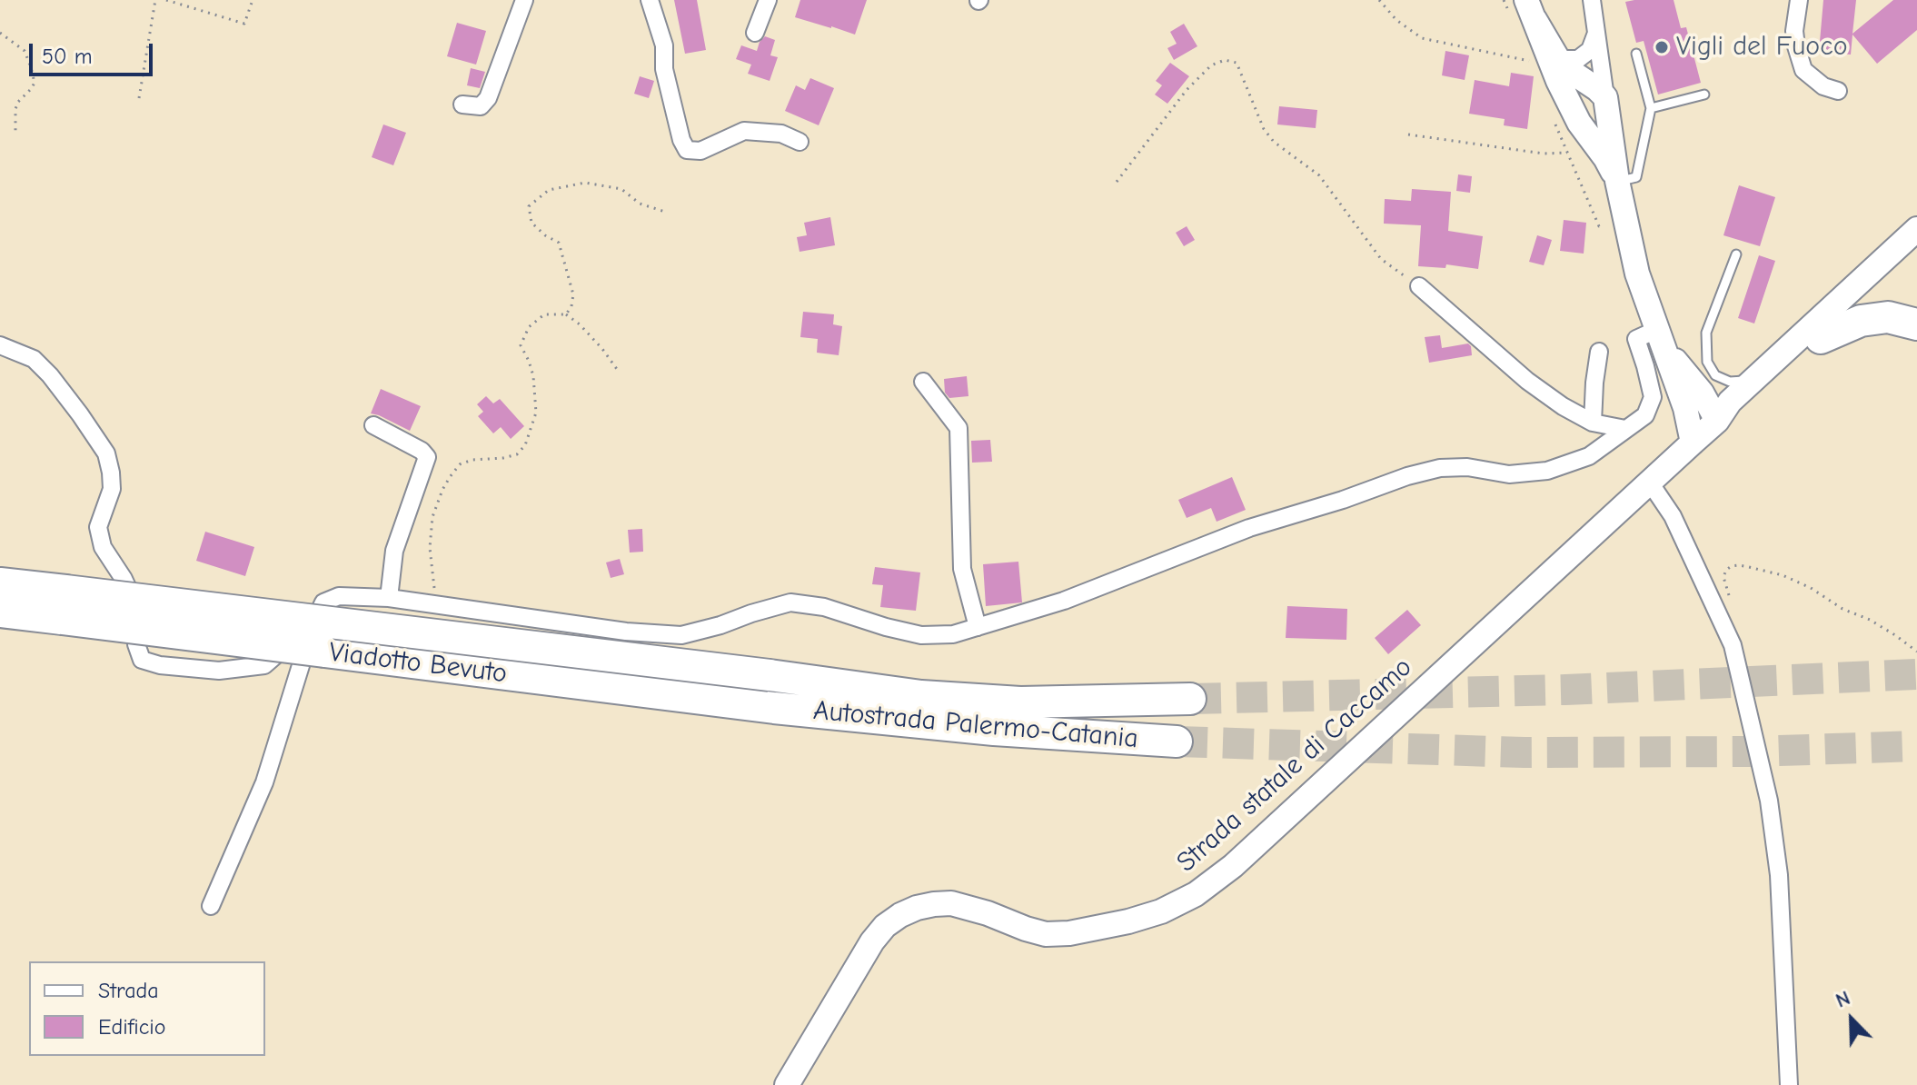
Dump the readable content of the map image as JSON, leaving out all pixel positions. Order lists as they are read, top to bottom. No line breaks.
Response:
{"streets":{"highway":["Viadotto Bevuto","Autostrada Palermo-Catania"],"main road":["Strada statale di Caccamo"]},"crossings":[["Viadotto Bevuto","Autostrada Palermo-Catania"]],"places":["Vigli del Fuoco"],"legend":["Strada","Edificio"],"scale_bar":"50 m","north":"top left"}
